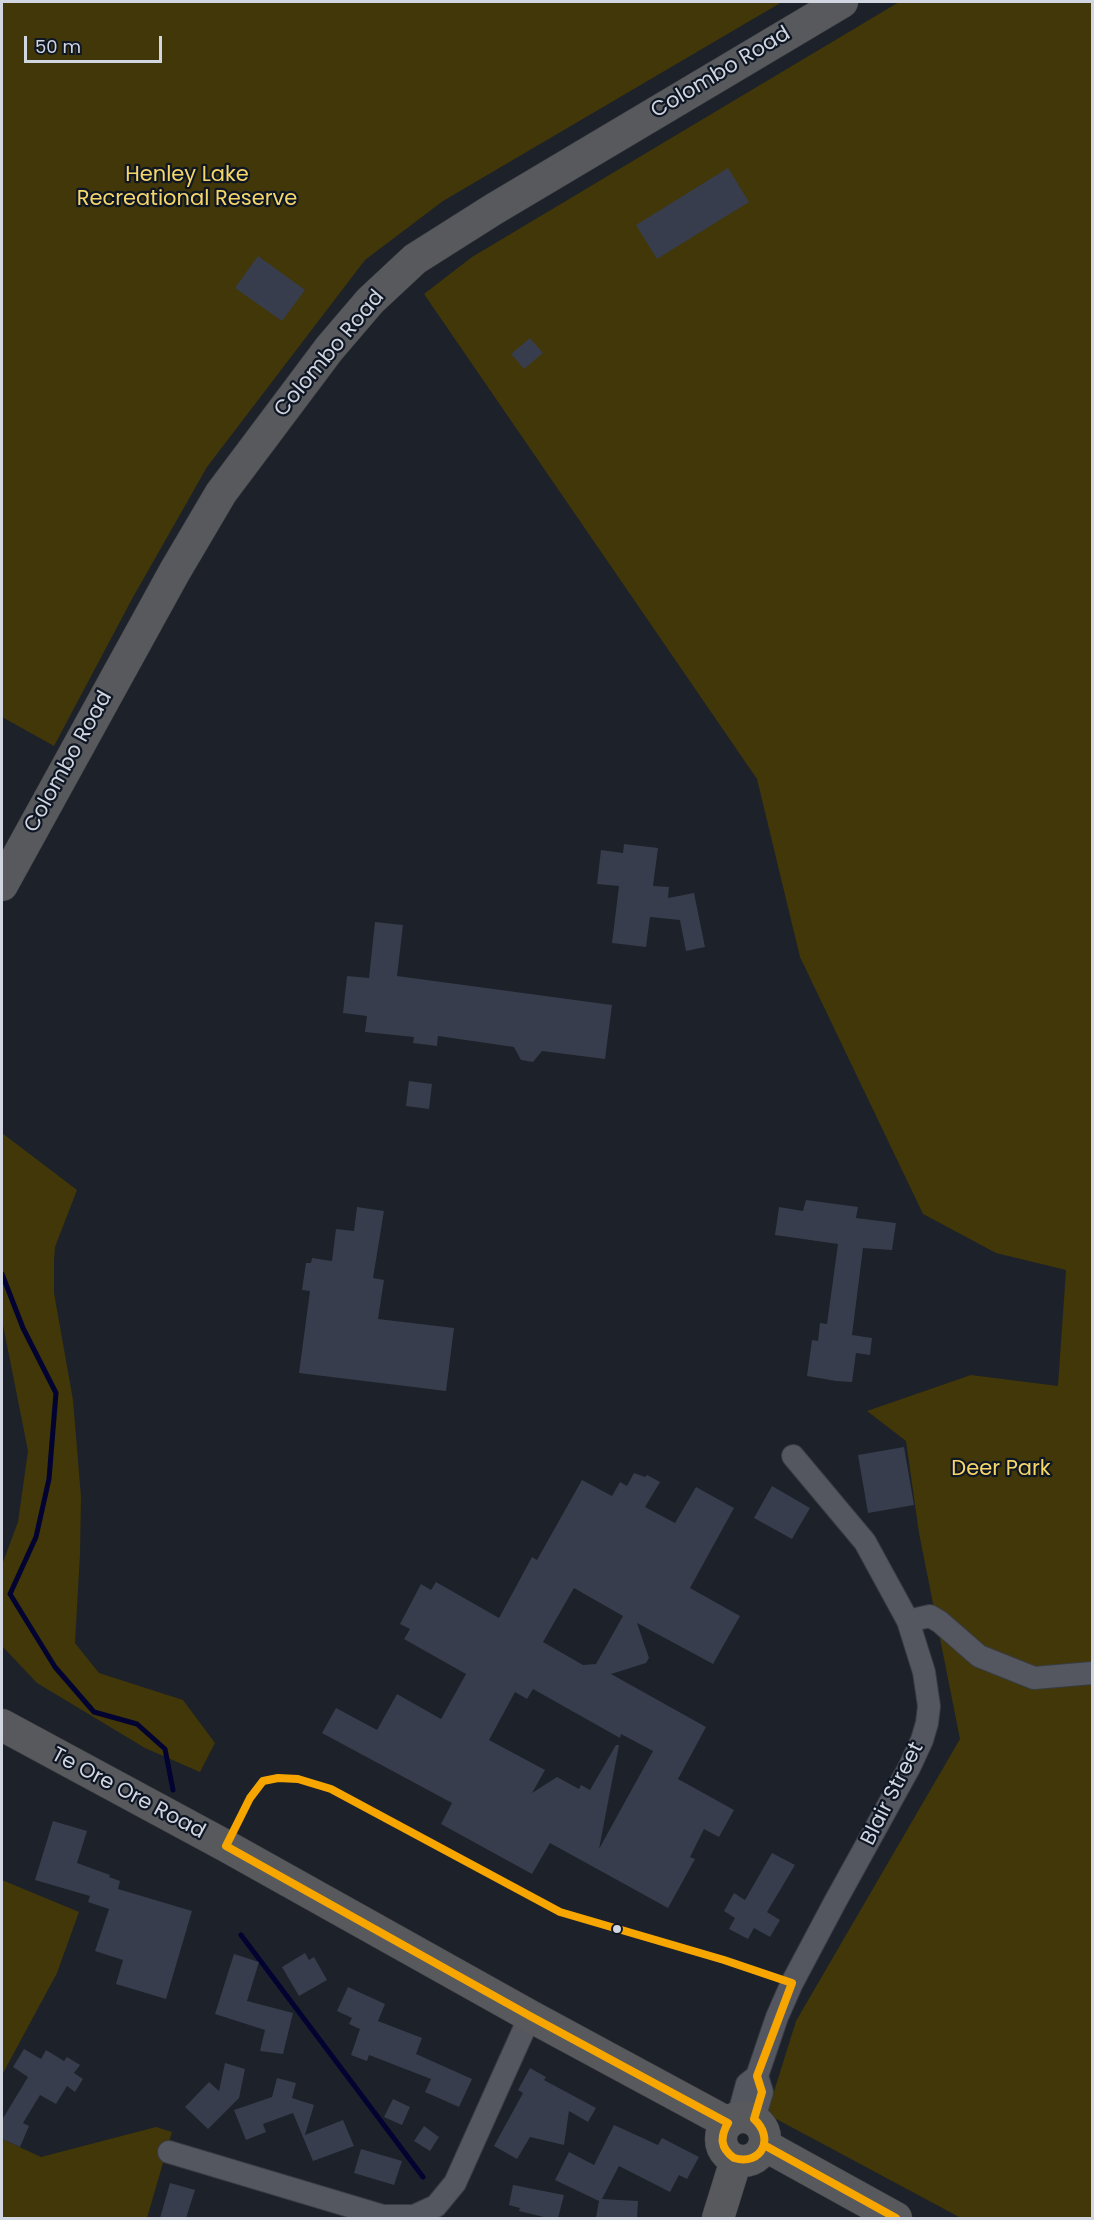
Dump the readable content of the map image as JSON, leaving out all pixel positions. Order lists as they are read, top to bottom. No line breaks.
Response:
{"streets":{"street":["Colombo Road","Te Ore Ore Road","Blair Street"]},"crossings":[["Te Ore Ore Road","Blair Street"]],"parks":["Henley Lake Recreational Reserve","Deer Park"],"scale_bar":"50 m"}
